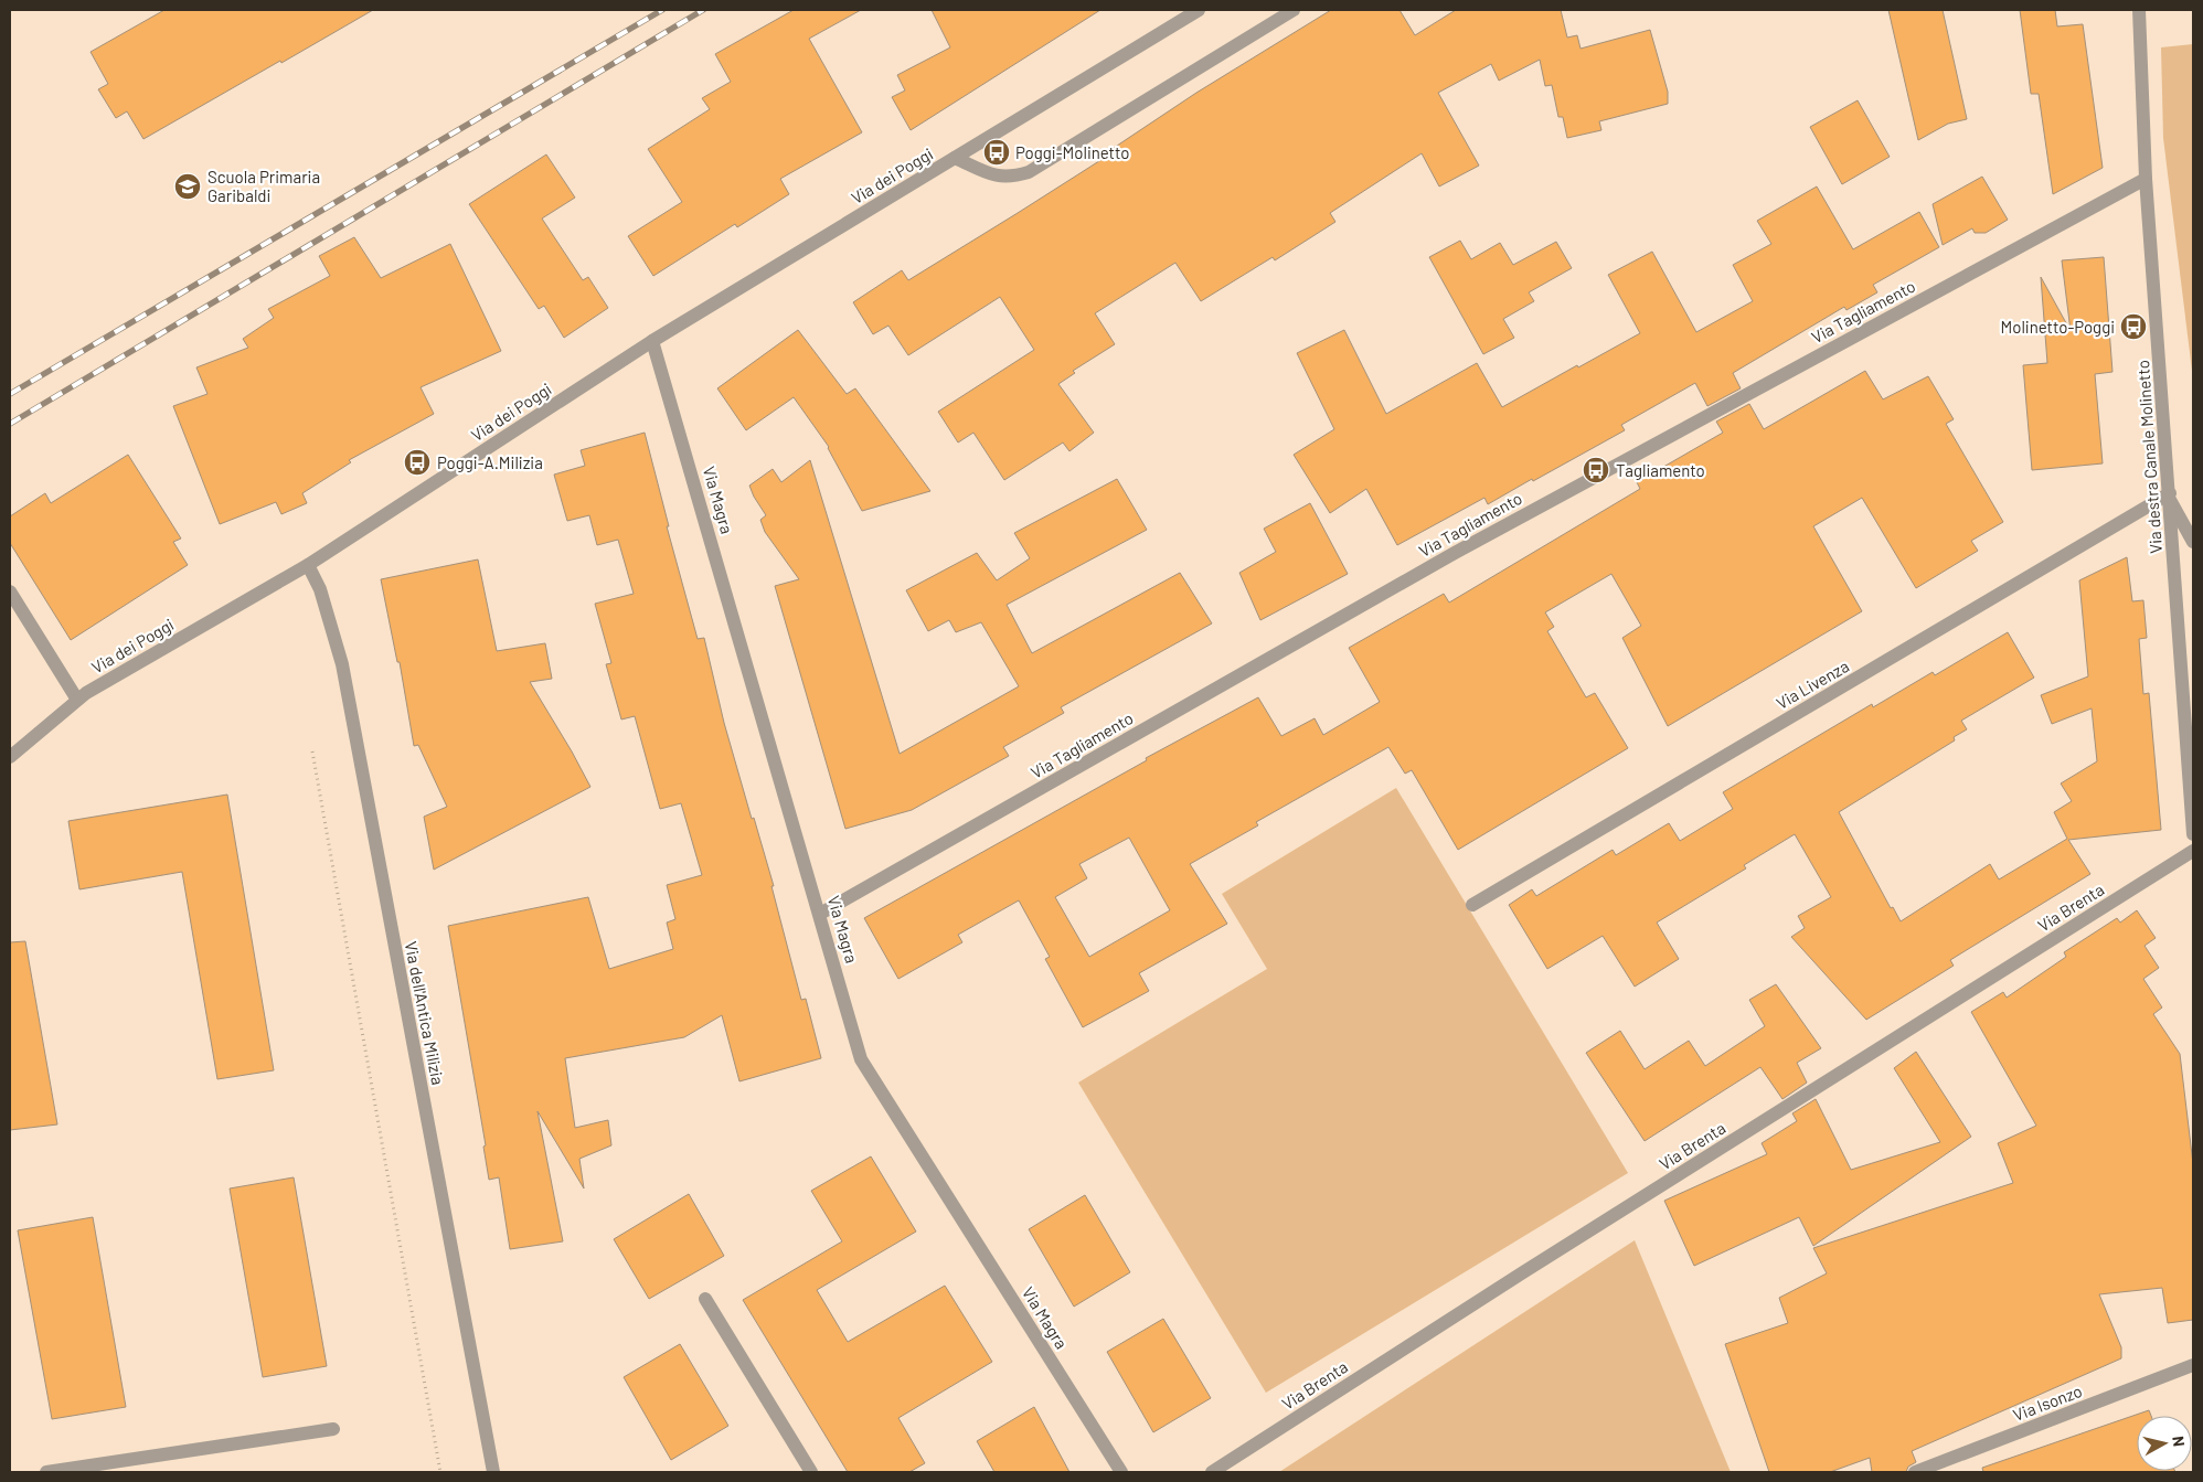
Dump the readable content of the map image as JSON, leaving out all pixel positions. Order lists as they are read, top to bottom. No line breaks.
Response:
{"streets":{"street":["Via dei Poggi","Via Tagliamento","Via destra Canale Molinetto","Via Magra","Via Livenza","Via Brenta","Via dell'Antica Milizia","Via Isonzo"]},"crossings":[["Via dei Poggi","Via Magra"],["Via dei Poggi","Via dell'Antica Milizia"],["Via Tagliamento","Via destra Canale Molinetto"],["Via Tagliamento","Via Magra"],["Via destra Canale Molinetto","Via Livenza"]],"places":{"bus stop":["Poggi-Molinetto","Molinetto-Poggi","Poggi-A.Milizia","Tagliamento"],"school or university":["Scuola Primaria Garibaldi"]},"north":"right"}
